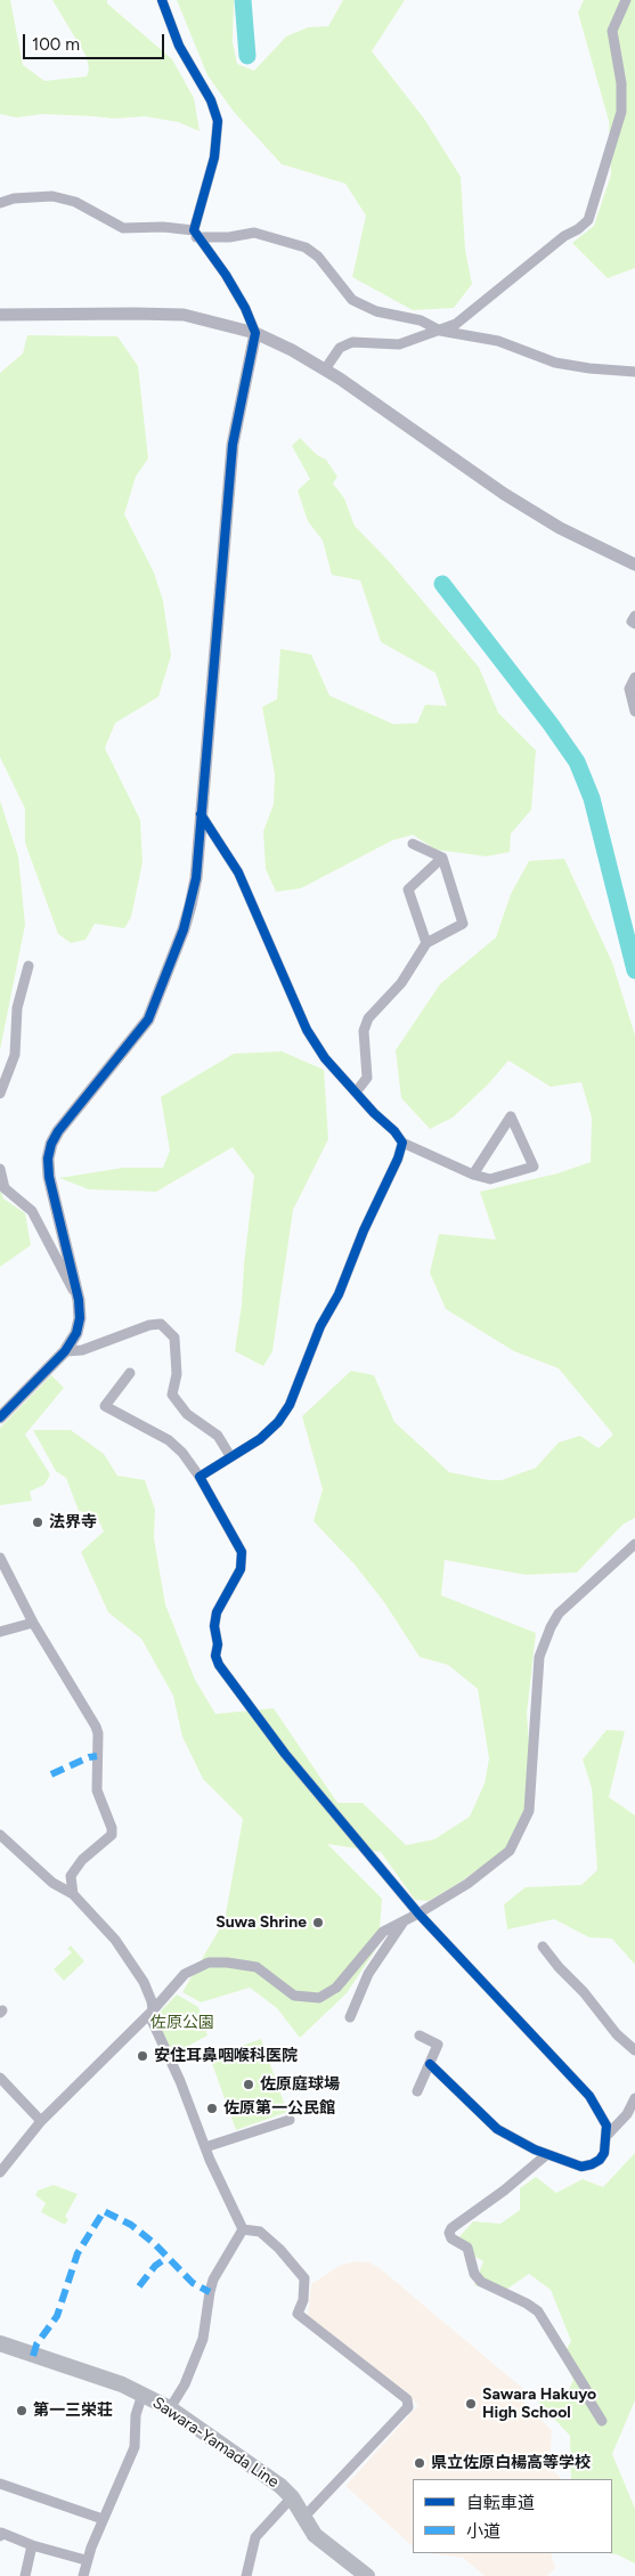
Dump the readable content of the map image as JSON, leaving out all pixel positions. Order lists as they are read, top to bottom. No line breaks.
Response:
{"streets":{"main road":["Sawara-Yamada Line"]},"parks":["佐原公園"],"places":["法界寺","Suwa Shrine","安住耳鼻咽喉科医院","佐原庭球場","佐原第一公民館","Sawara Hakuyo High School","第一三栄荘","県立佐原白楊高等学校"],"legend":["自転車道","小道"],"scale_bar":"100 m"}
